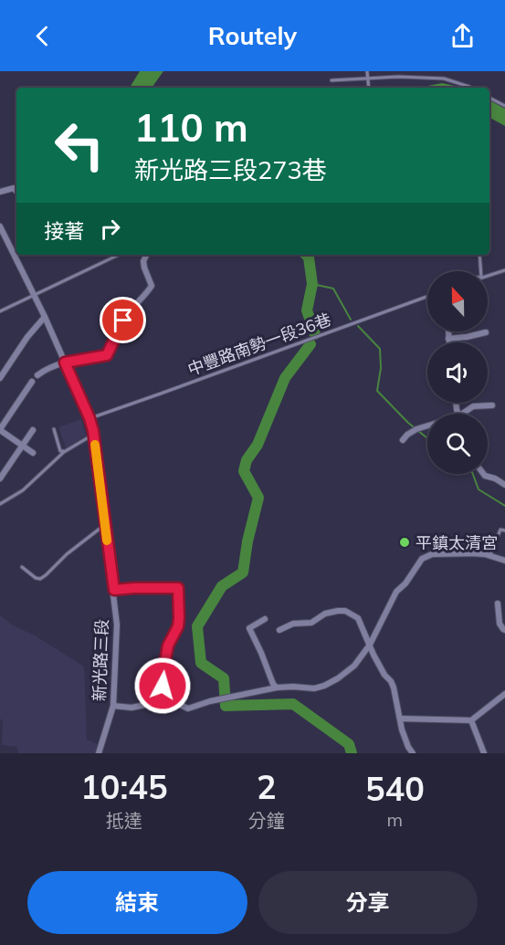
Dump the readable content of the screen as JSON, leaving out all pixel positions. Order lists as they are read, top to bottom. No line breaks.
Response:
{"streets":{"street":["新光路三段"],"lane":["中豐路南勢一段36巷"]},"crossings":[["中豐路南勢一段36巷","新光路三段"]],"places":["平鎮太清宮"],"north":"top","page":{"header":"Routely","turn":["110 m","新光路三段273巷"],"then":"接著","eta":["10:45","抵達","2","分鐘","540","m"],"buttons":["結束","分享"]}}
